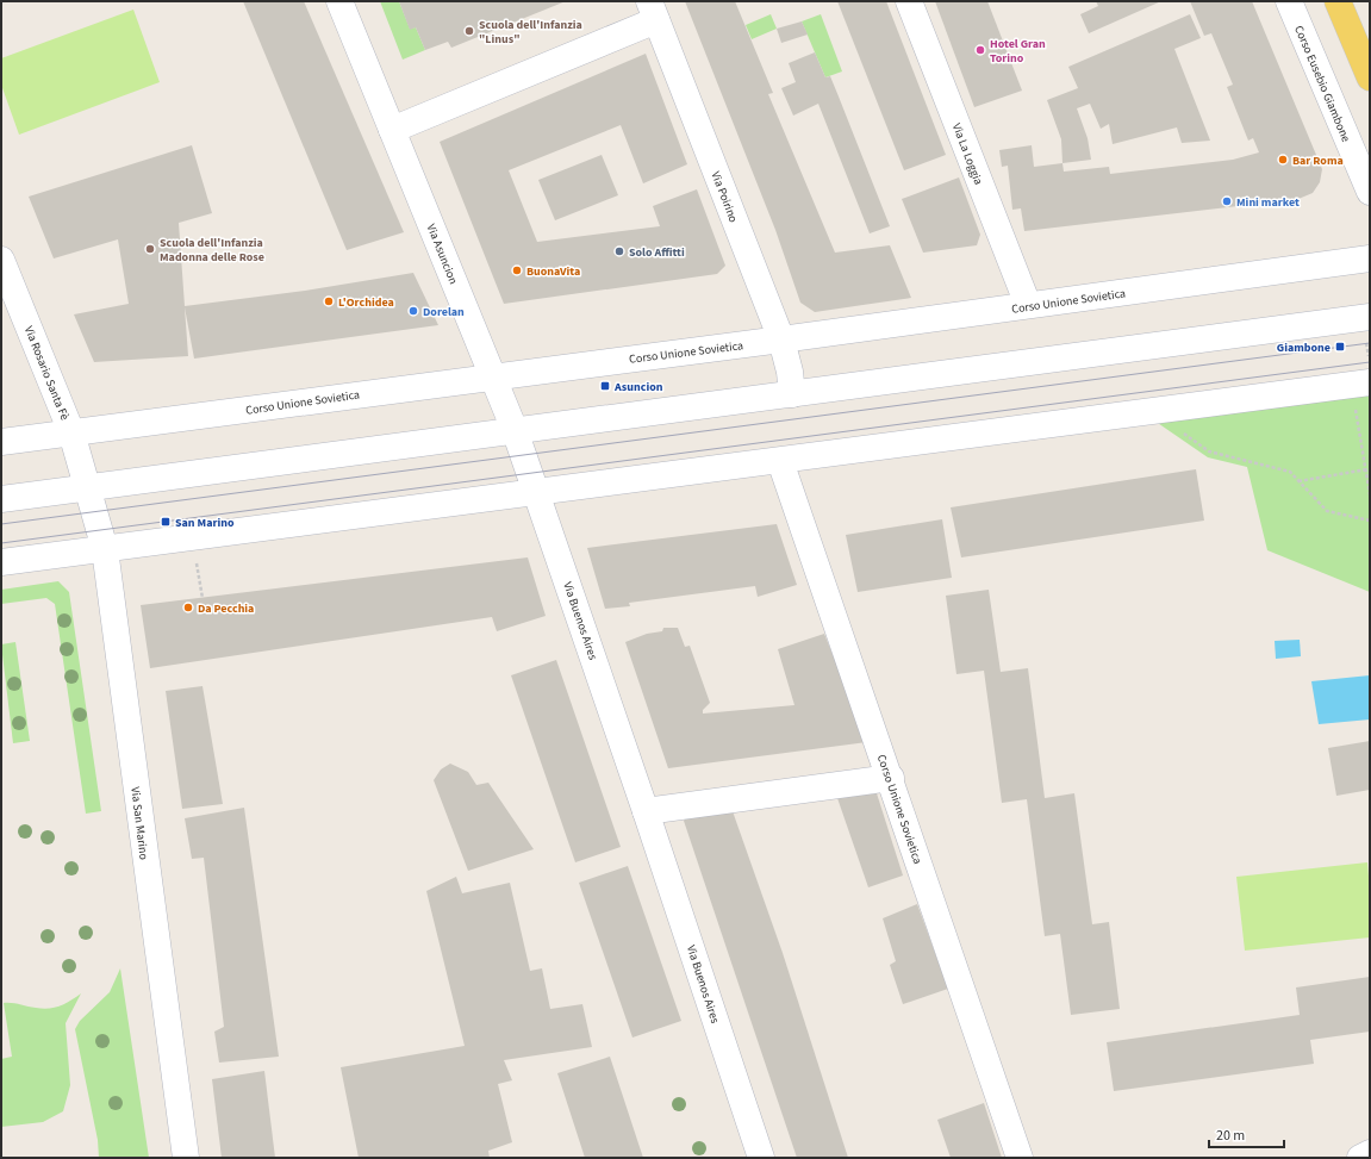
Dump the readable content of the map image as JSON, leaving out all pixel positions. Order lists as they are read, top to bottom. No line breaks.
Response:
{"streets":{"street":["Corso Eusebio Giambone","Via La Loggia","Via Poirino","Via Asuncion","Corso Unione Sovietica","Via Rosario Santa Fè","Via Buenos Aires","Via San Marino"]},"crossings":[["Via La Loggia","Corso Unione Sovietica"],["Via Poirino","Corso Unione Sovietica"],["Via Asuncion","Corso Unione Sovietica"],["Via Asuncion","Via Buenos Aires"],["Corso Unione Sovietica","Via Rosario Santa Fè"],["Via Rosario Santa Fè","Via San Marino"]],"places":{"other":["Scuola dell'Infanzia \"Linus\"","Hotel Gran Torino","Bar Roma","Mini market","Scuola dell'Infanzia Madonna delle Rose","Solo Affitti","BuonaVita","L'Orchidea","Dorelan","Da Pecchia"],"transit":["Giambone","Asuncion","San Marino"]},"scale_bar":"20 m"}
